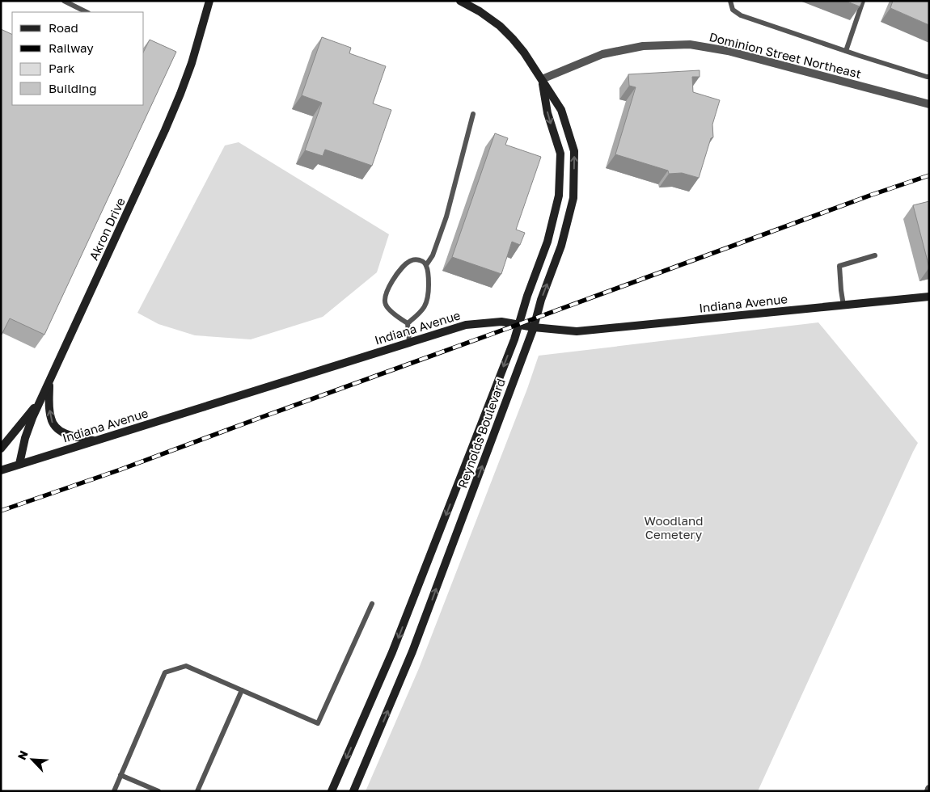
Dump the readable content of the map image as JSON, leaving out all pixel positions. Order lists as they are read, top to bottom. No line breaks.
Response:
{"streets":{"main road":["Akron Drive","Indiana Avenue","Reynolds Boulevard"],"street":["Dominion Street Northeast"]},"crossings":[["Dominion Street Northeast","Reynolds Boulevard"],["Akron Drive","Indiana Avenue"],["Indiana Avenue","Reynolds Boulevard"]],"parks":["Woodland Cemetery"],"legend":["Road","Railway","Park","Building"],"north":"top left"}
